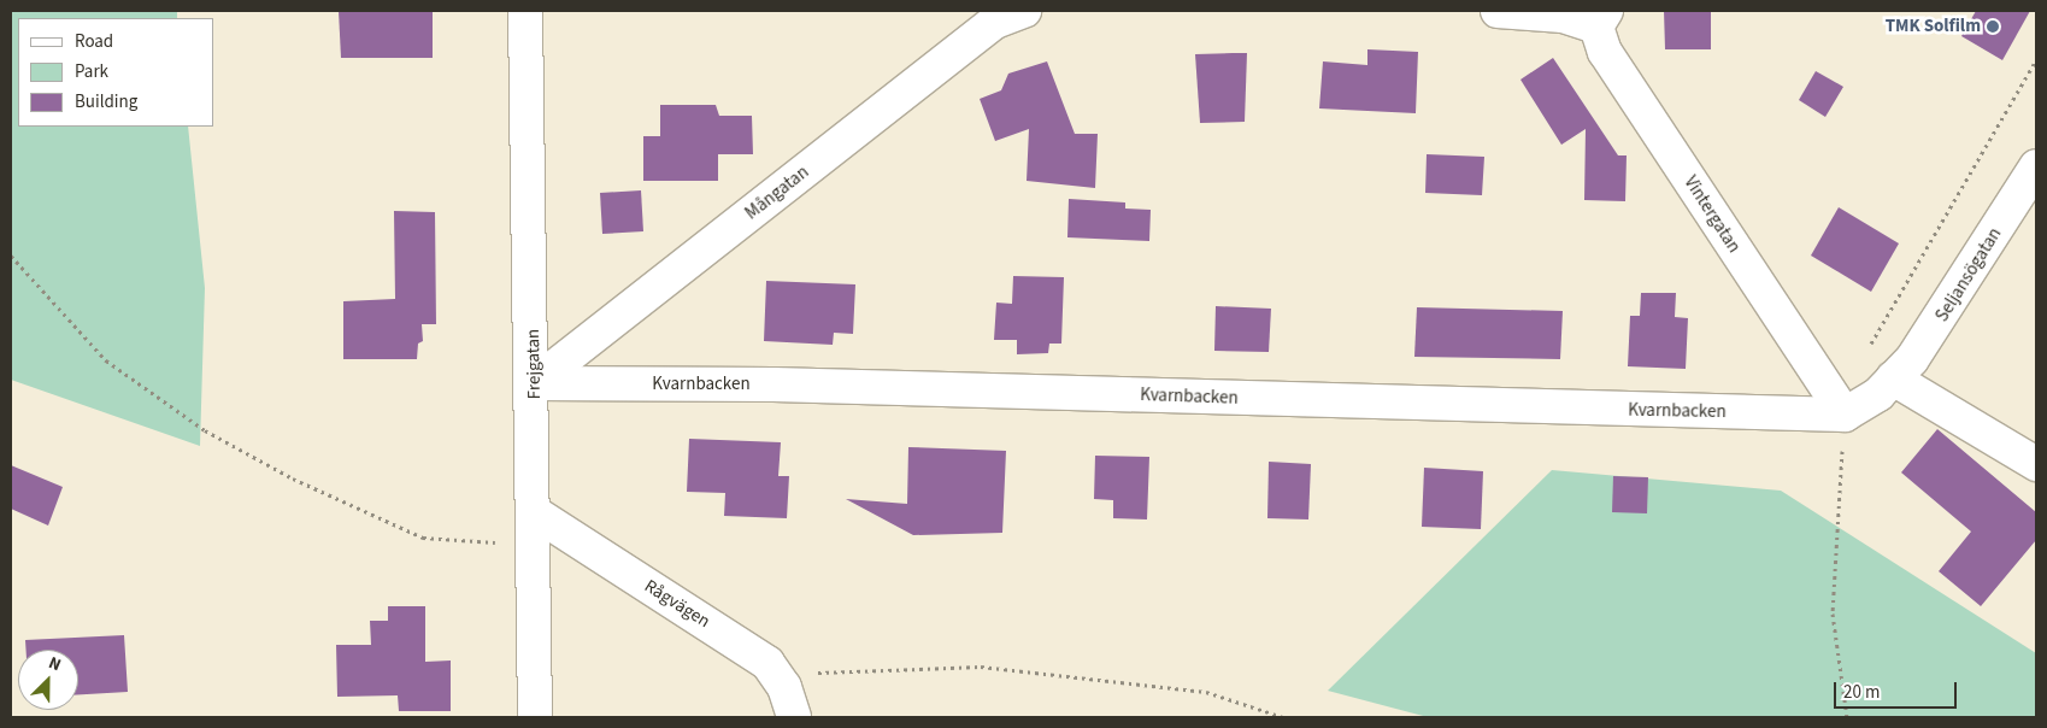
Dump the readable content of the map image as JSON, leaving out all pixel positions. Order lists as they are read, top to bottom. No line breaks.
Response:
{"streets":{"street":["Mångatan","Vintergatan","Seljansögatan","Frejgatan","Kvarnbacken","Rågvägen"]},"crossings":[["Mångatan","Frejgatan"],["Mångatan","Kvarnbacken"],["Vintergatan","Seljansögatan"],["Vintergatan","Kvarnbacken"],["Seljansögatan","Kvarnbacken"],["Frejgatan","Kvarnbacken"],["Frejgatan","Rågvägen"]],"places":["TMK Solfilm"],"legend":["Road","Park","Building"],"scale_bar":"20 m","north":"top right"}
